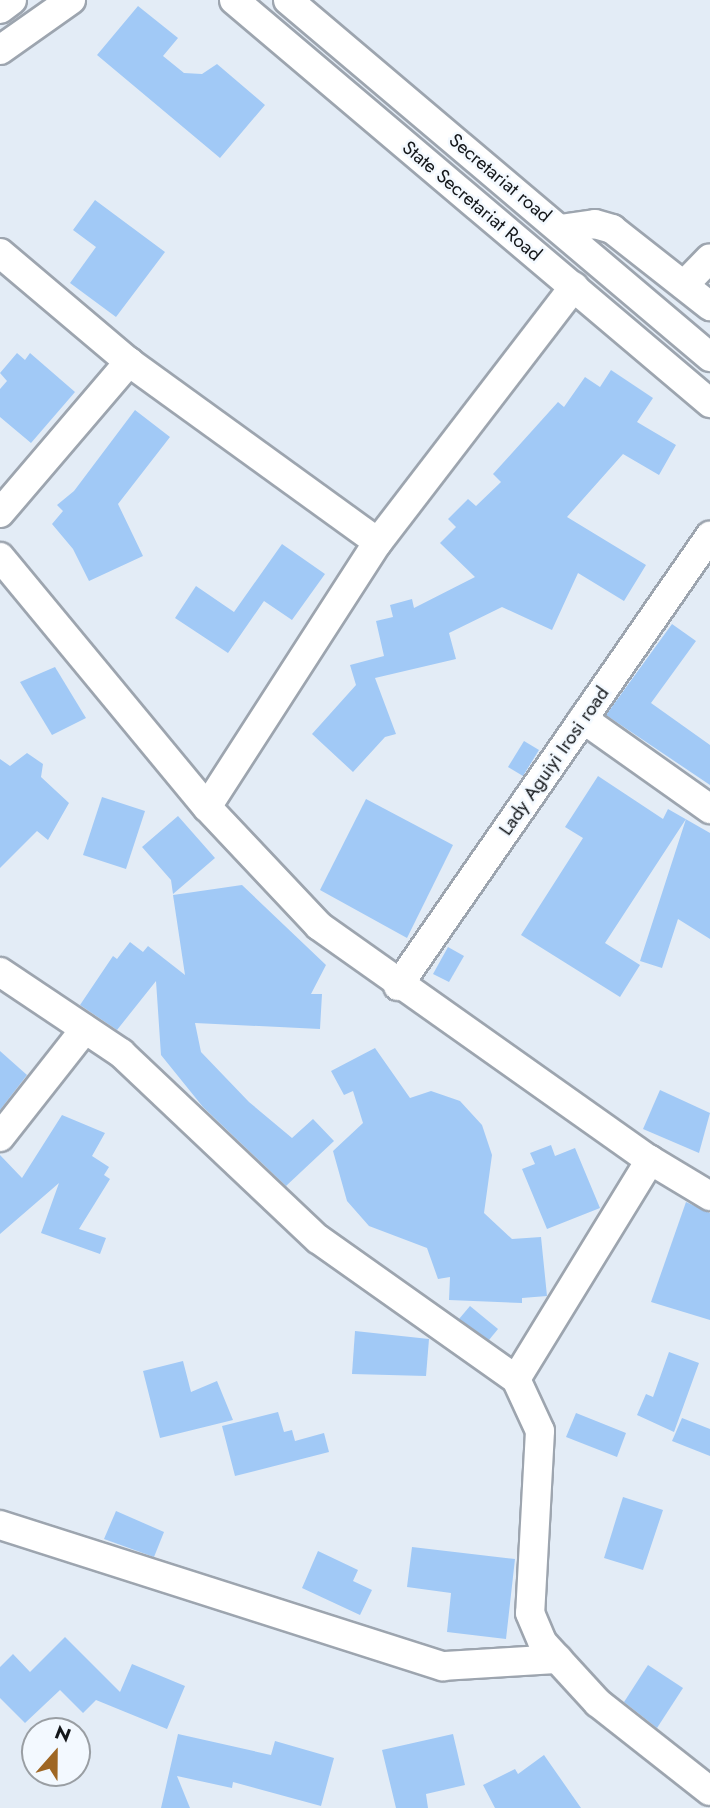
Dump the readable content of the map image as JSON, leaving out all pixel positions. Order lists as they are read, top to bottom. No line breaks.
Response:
{"streets":{"street":["Secretariat road","State Secretariat Road","Lady Aguiyi Irosi road"]},"north":"top"}
